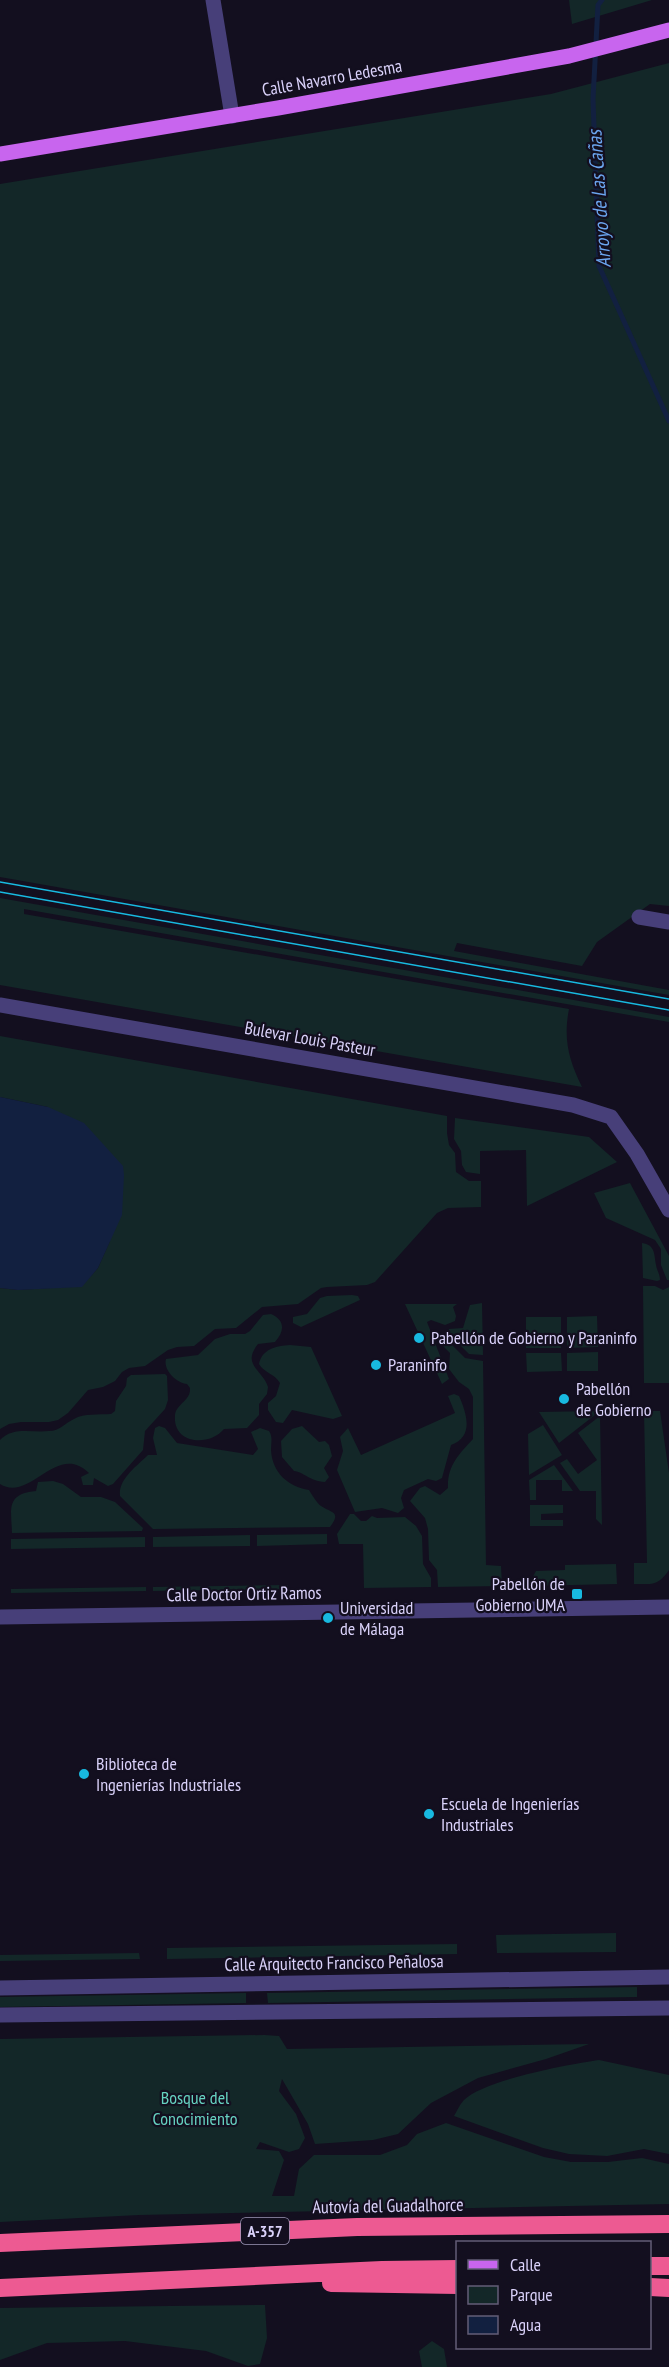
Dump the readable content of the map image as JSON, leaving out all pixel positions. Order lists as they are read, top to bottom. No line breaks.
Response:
{"streets":{"highway":["Autovía del Guadalhorce","A-357"],"main road":["Calle Navarro Ledesma"],"street":["Bulevar Louis Pasteur","Calle Doctor Ortiz Ramos","Calle Arquitecto Francisco Peñalosa"]},"water":["Arroyo de Las Cañas"],"parks":["Bosque del Conocimiento"],"places":{"other":["Pabellón de Gobierno y Paraninfo","Paraninfo","Pabellón de Gobierno","Universidad de Málaga","Biblioteca de Ingenierías Industriales","Escuela de Ingenierías Industriales"],"transit":["Pabellón de Gobierno UMA"]},"legend":["Calle","Parque","Agua"]}
